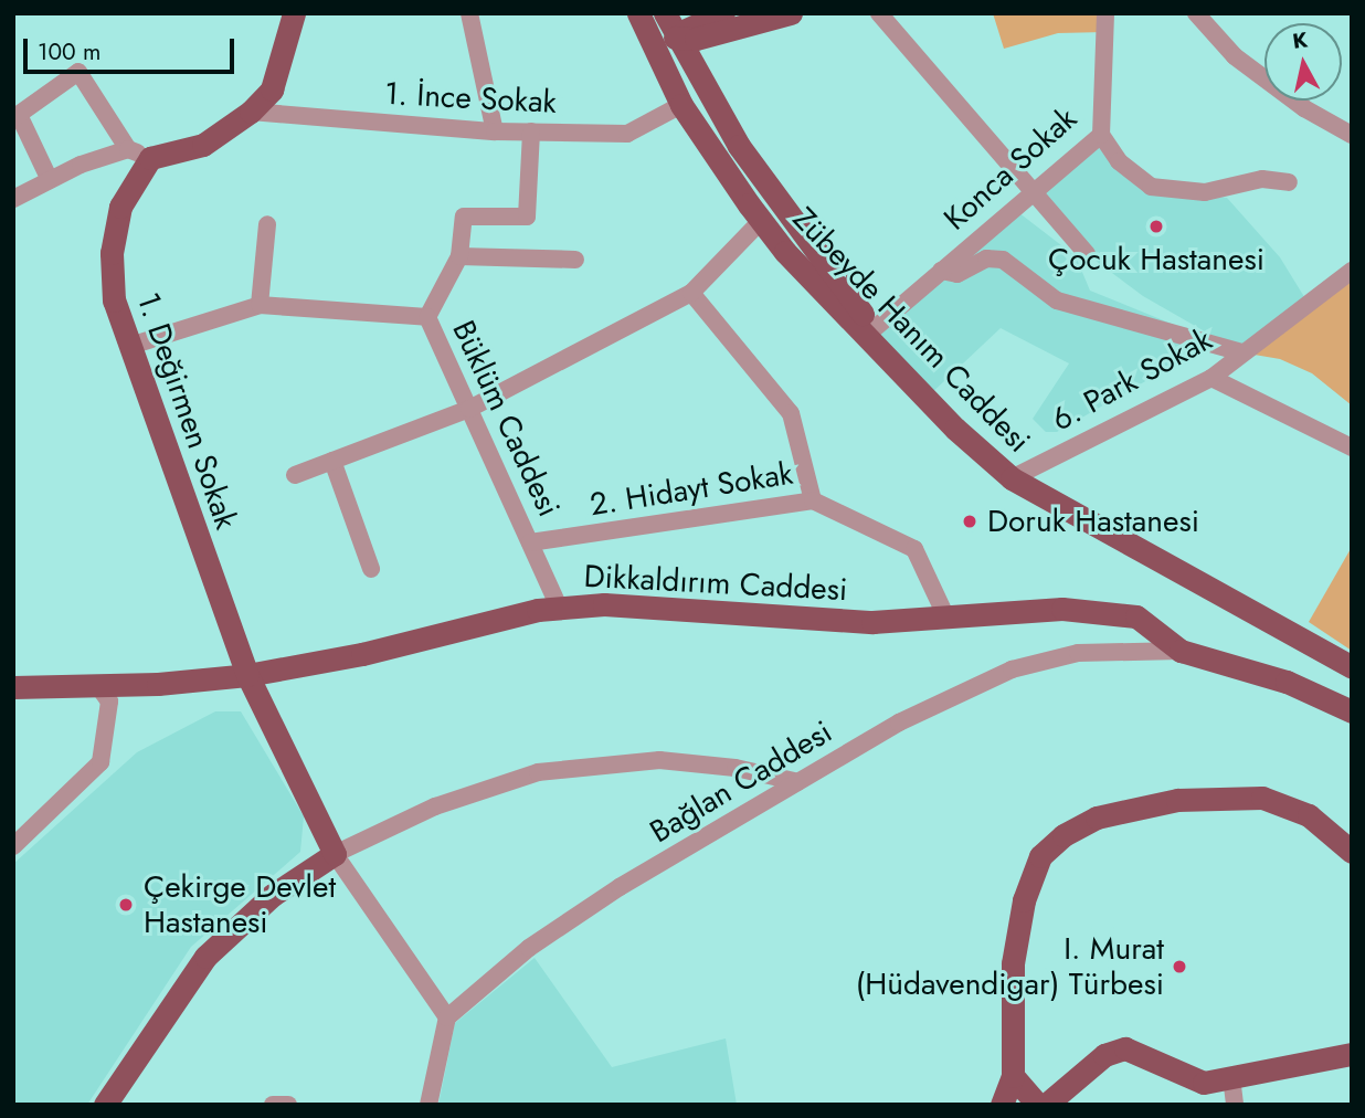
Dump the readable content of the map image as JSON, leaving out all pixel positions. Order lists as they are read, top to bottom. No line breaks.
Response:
{"streets":{"main road":["Zübeyde Hanım Caddesi","1. Değirmen Sokak","Dikkaldırım Caddesi"],"street":["1. İnce Sokak","Konca Sokak","6. Park Sokak","Büklüm Caddesi","2. Hidayt Sokak","Bağlan Caddesi"]},"crossings":[["1. İnce Sokak","Zübeyde Hanım Caddesi"],["Zübeyde Hanım Caddesi","6. Park Sokak"],["1. Değirmen Sokak","Büklüm Caddesi"],["1. Değirmen Sokak","Dikkaldırım Caddesi"],["Büklüm Caddesi","2. Hidayt Sokak"],["Büklüm Caddesi","Dikkaldırım Caddesi"],["2. Hidayt Sokak","Dikkaldırım Caddesi"],["Dikkaldırım Caddesi","Bağlan Caddesi"]],"places":["Çocuk Hastanesi","Doruk Hastanesi","Çekirge Devlet Hastanesi","I. Murat (Hüdavendigar) Türbesi"],"scale_bar":"100 m","north":"top"}
